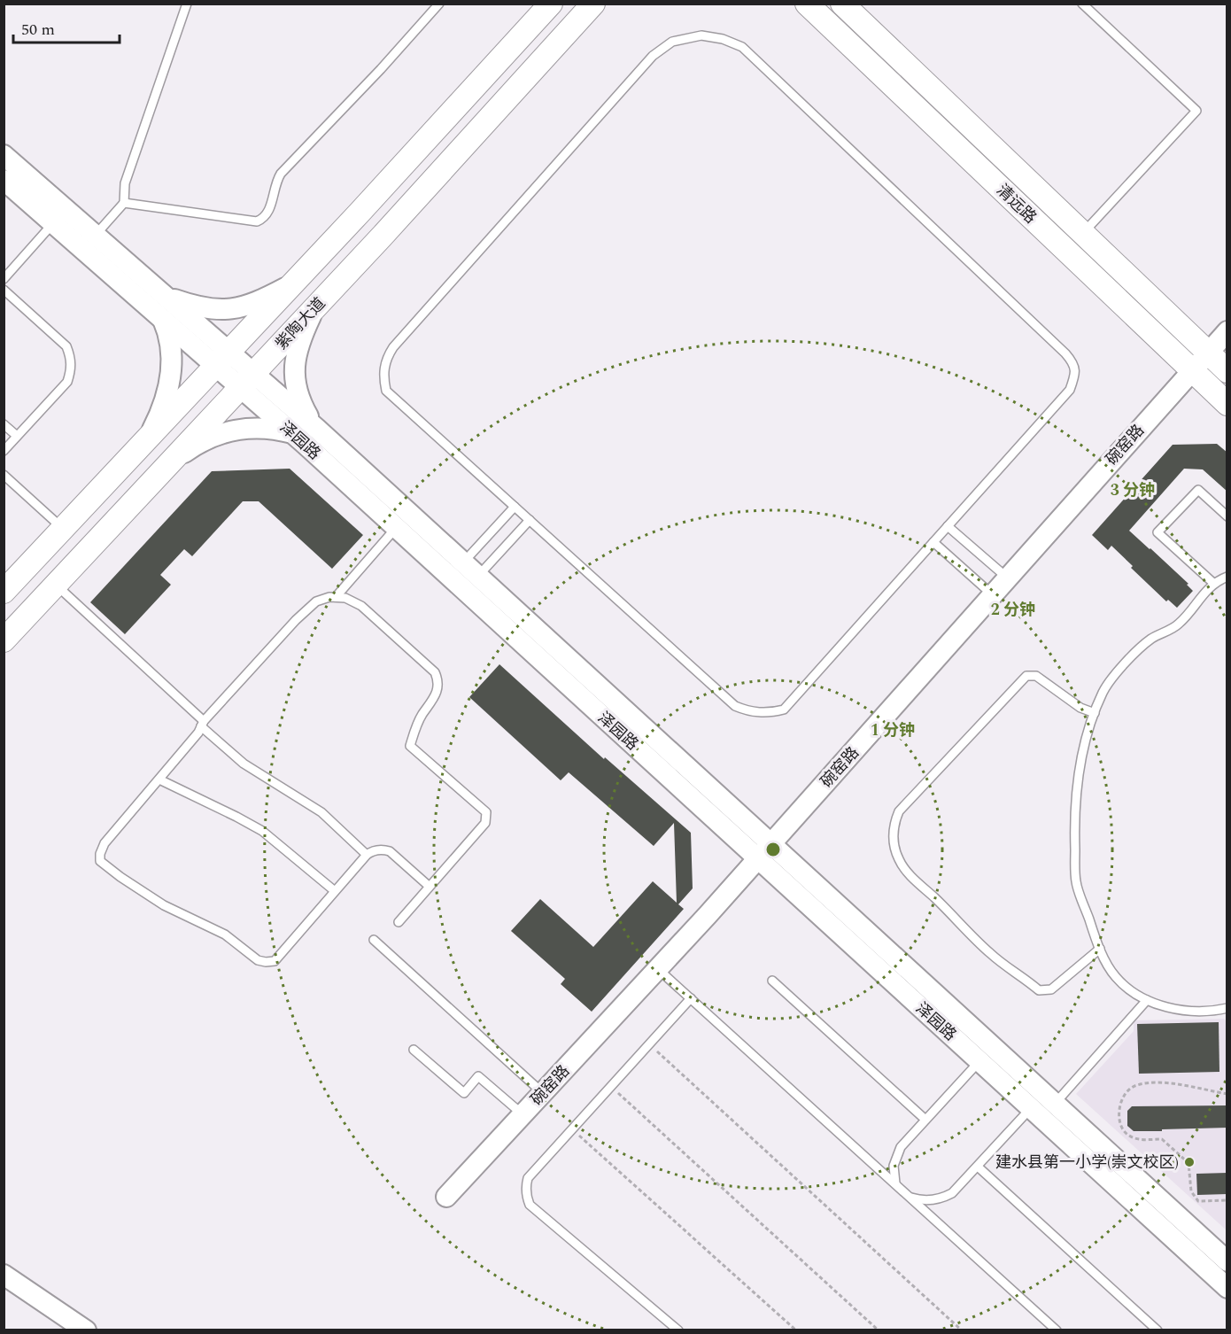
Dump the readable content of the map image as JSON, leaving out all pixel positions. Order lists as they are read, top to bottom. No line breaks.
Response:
{"streets":{"main road":["清远路","紫陶大道"],"street":["泽园路","碗窑路"]},"crossings":[["清远路","碗窑路"],["紫陶大道","泽园路"],["泽园路","碗窑路"]],"places":["建水县第一小学(崇文校区)"],"scale_bar":"50 m","rings":["3 分钟","2 分钟","1 分钟"]}
